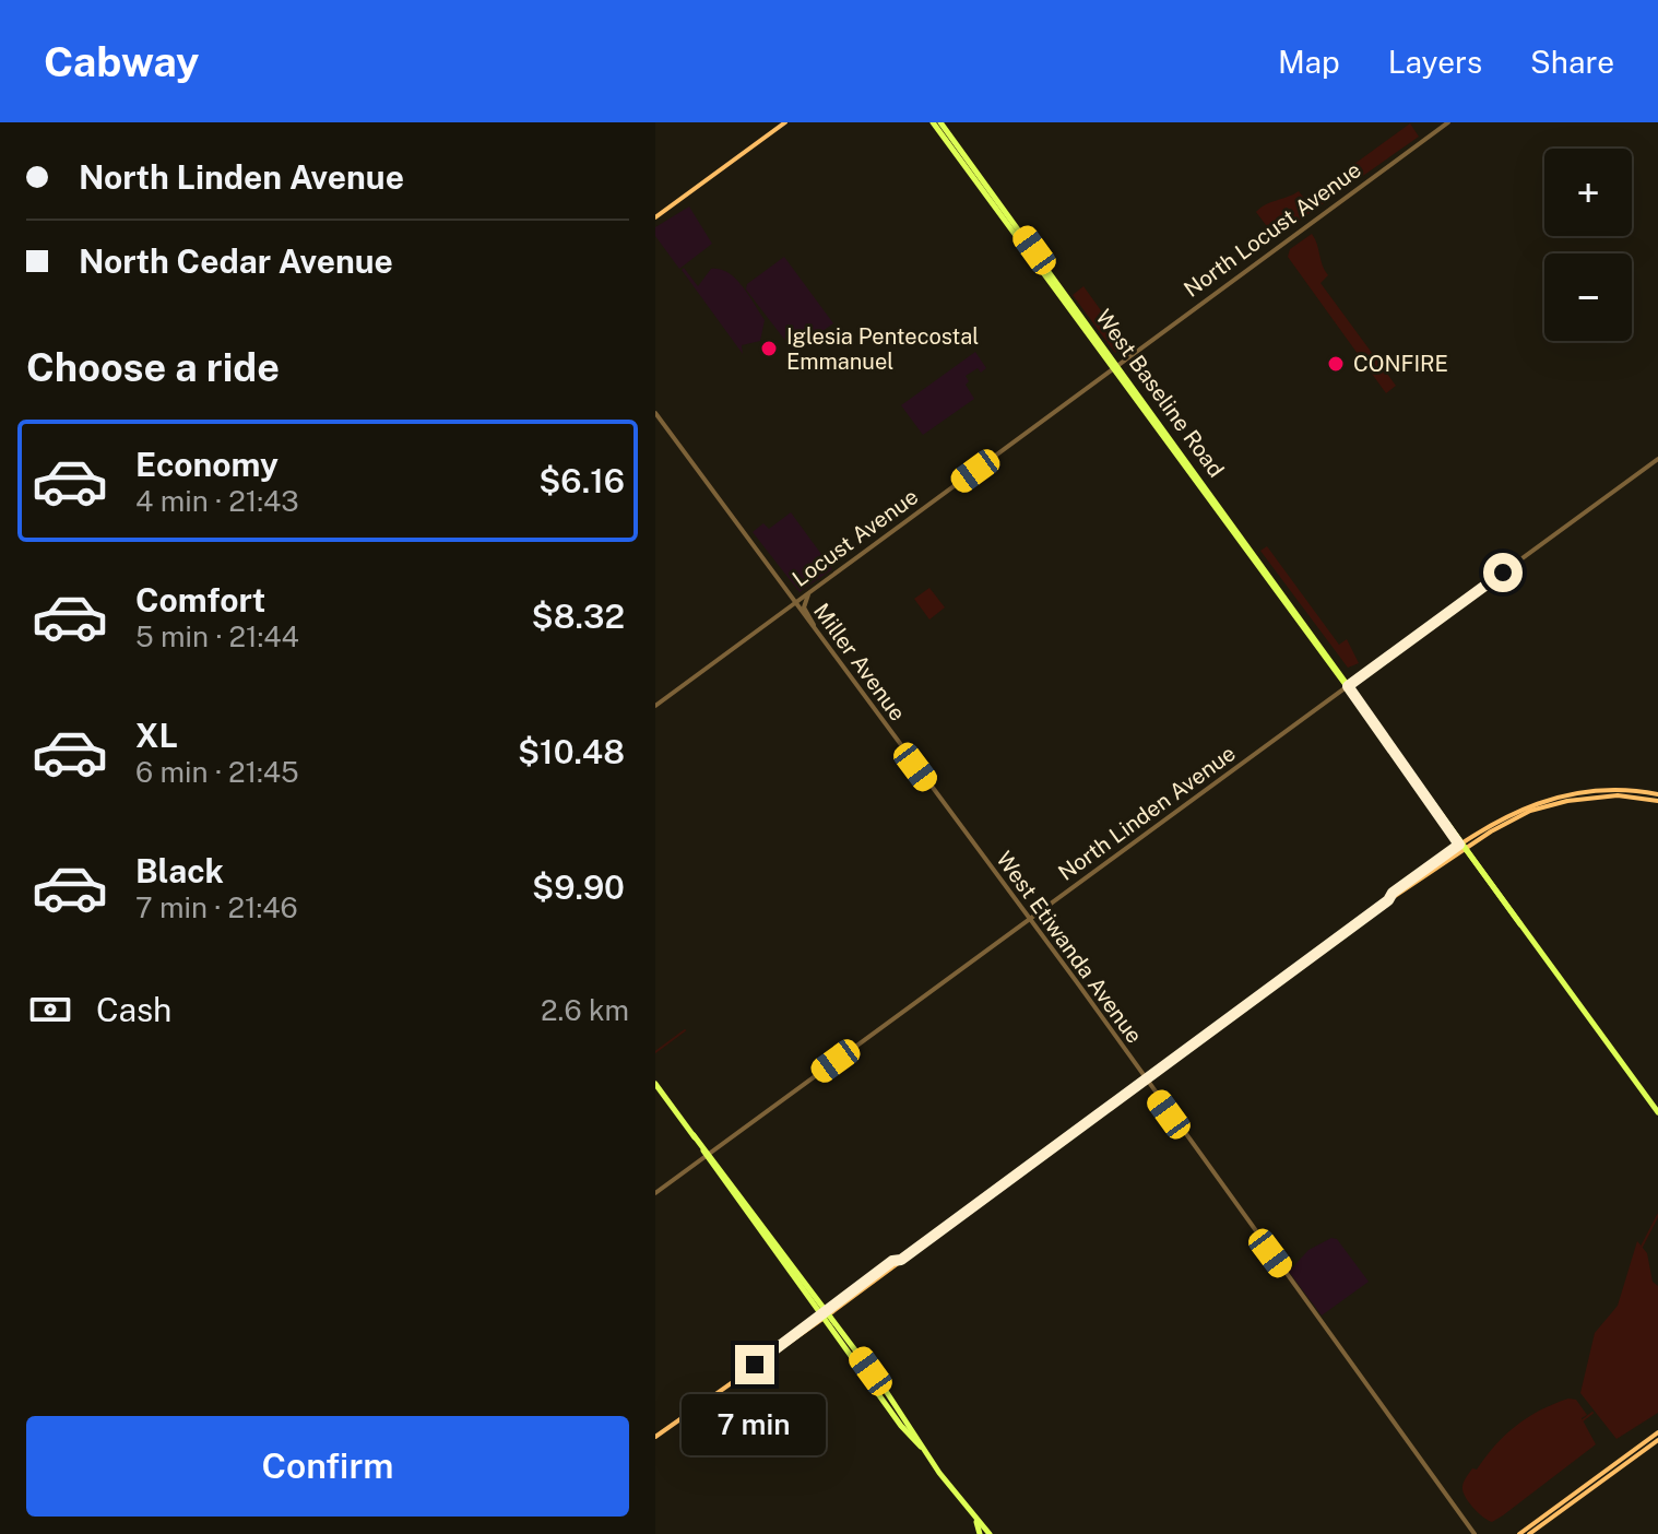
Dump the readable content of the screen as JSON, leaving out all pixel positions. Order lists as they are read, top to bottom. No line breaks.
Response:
{"streets":{"main road":["West Baseline Road"],"street":["North Locust Avenue","Locust Avenue","Miller Avenue","North Linden Avenue","West Etiwanda Avenue"]},"crossings":[["North Locust Avenue","West Baseline Road"],["North Locust Avenue","Locust Avenue"],["West Baseline Road","Locust Avenue"],["West Baseline Road","North Linden Avenue"],["Locust Avenue","Miller Avenue"],["Miller Avenue","West Etiwanda Avenue"],["North Linden Avenue","West Etiwanda Avenue"]],"places":["Iglesia Pentecostal Emmanuel","CONFIRE"],"page":{"header":"Cabway","nav":["Map","Layers","Share"],"banner":["North Linden Avenue","North Cedar Avenue"],"map_buttons":["+","−"],"heading":"Choose a ride","list":[{"name":"Economy","note":"4 min · 21:43","value":"$6.16"},{"name":"Comfort","note":"5 min · 21:44","value":"$8.32"},{"name":"XL","note":"6 min · 21:45","value":"$10.48"},{"name":"Black","note":"7 min · 21:46","value":"$9.90"}],"pay":["Cash","2.6 km"],"bubble":"7 min","buttons":"Confirm"}}
